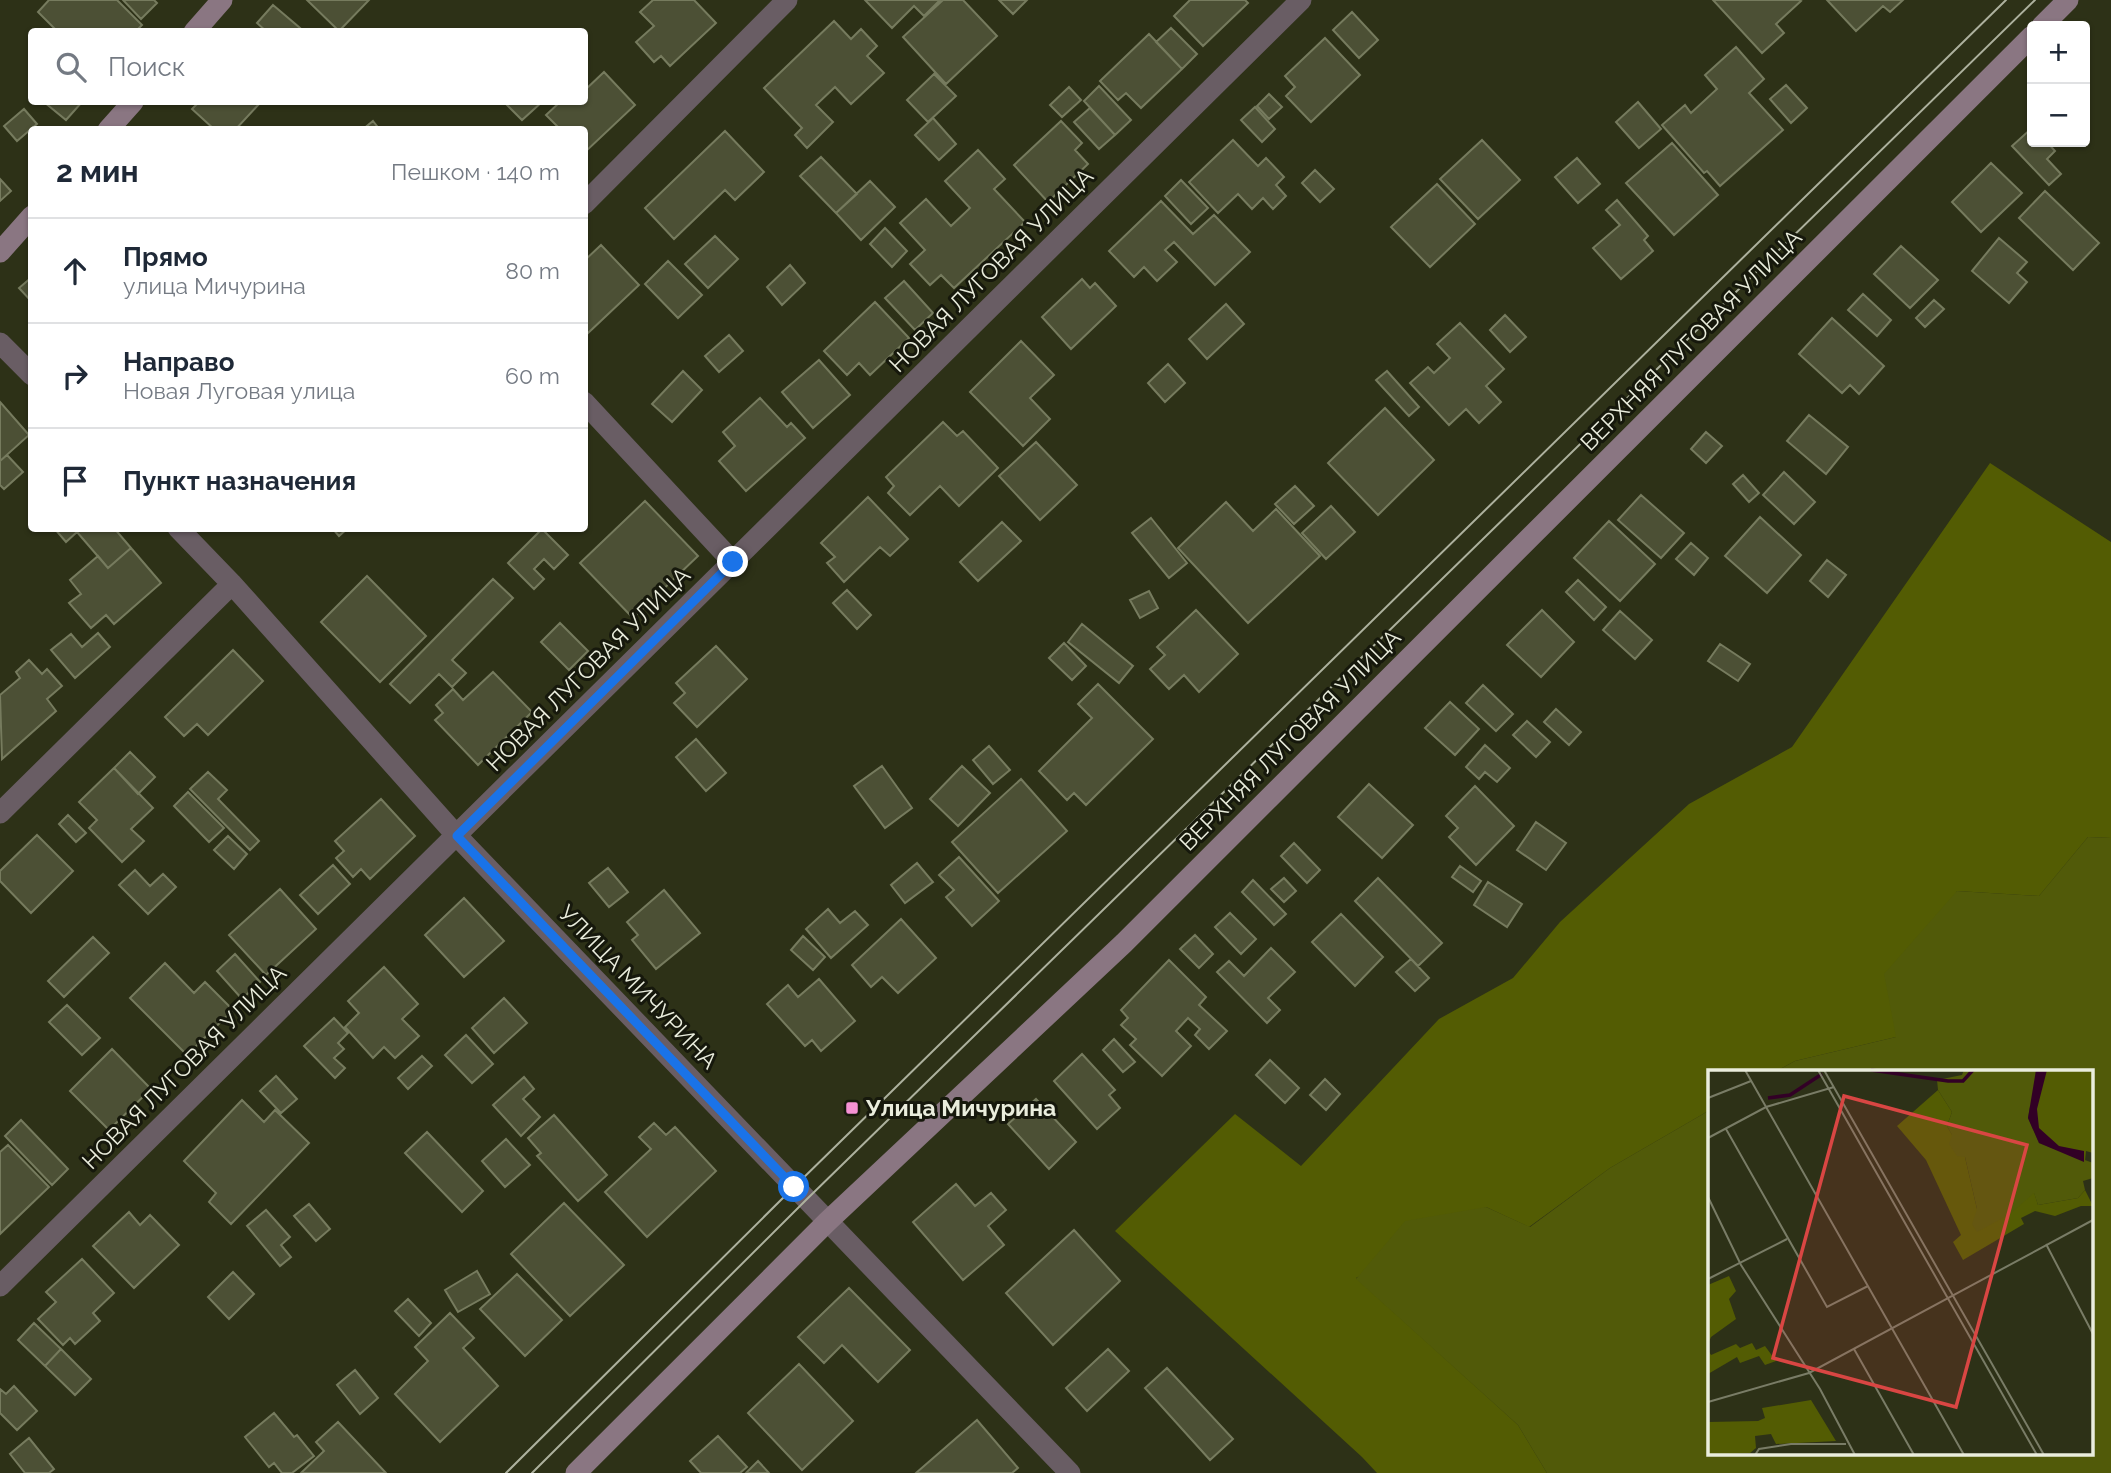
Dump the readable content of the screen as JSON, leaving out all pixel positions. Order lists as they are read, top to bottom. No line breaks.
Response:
{"streets":{"main road":["ВЕРХНЯЯ ЛУГОВАЯ УЛИЦА"],"street":["НОВАЯ ЛУГОВАЯ УЛИЦА","УЛИЦА МИЧУРИНА"]},"crossings":[["НОВАЯ ЛУГОВАЯ УЛИЦА","УЛИЦА МИЧУРИНА"],["ВЕРХНЯЯ ЛУГОВАЯ УЛИЦА","УЛИЦА МИЧУРИНА"]],"places":{"transit":["Улица Мичурина"]},"page":{"map_buttons":["+","−"],"search":"Поиск","heading":["2 мин","Пешком · 140 m"],"list":[["Прямо","улица Мичурина","80 m"],["Направо","Новая Луговая улица","60 m"],"Пункт назначения"]}}
